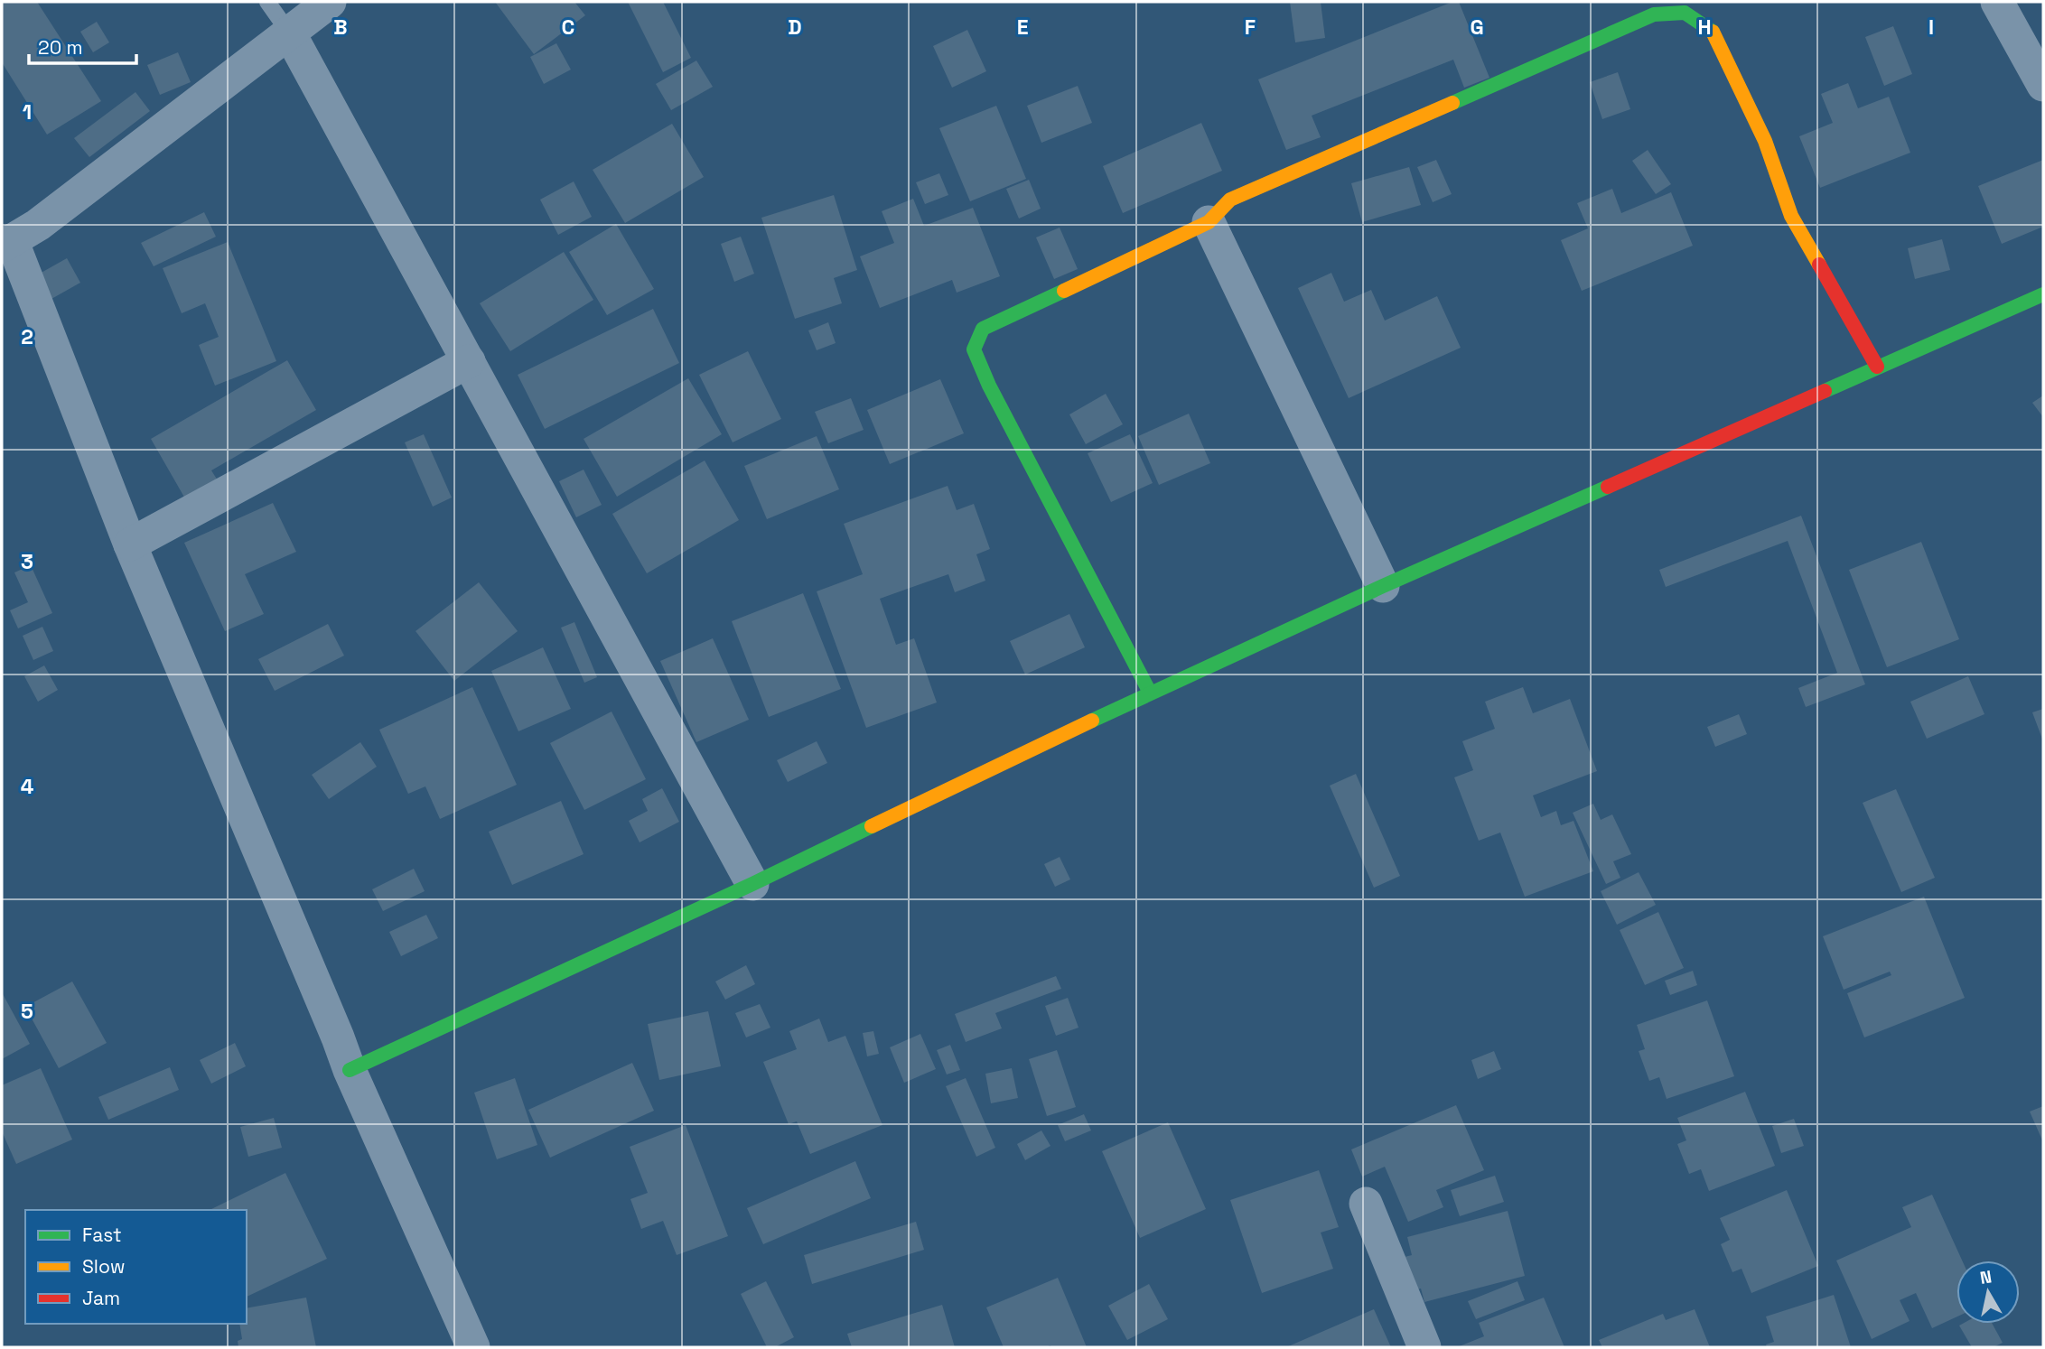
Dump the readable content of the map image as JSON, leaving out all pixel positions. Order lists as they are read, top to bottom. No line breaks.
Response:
{"legend":["Fast","Slow","Jam"],"scale_bar":"20 m","north":"top","grid":{"columns":["B","C","D","E","F","G","H","I"],"rows":["1","2","3","4","5"]}}
